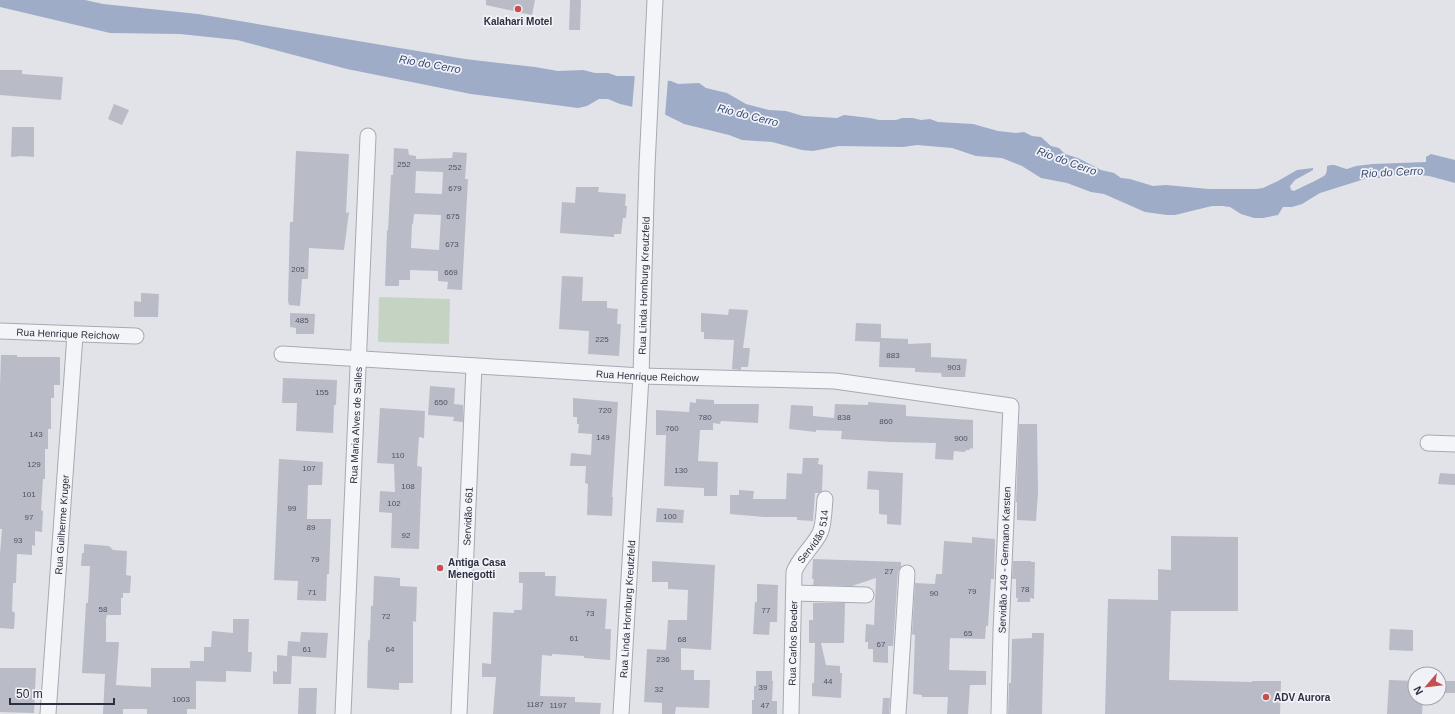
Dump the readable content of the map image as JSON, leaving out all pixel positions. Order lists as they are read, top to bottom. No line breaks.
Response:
{"streets":{"street":["Rua Linda Hornburg Kreutzfeld","Rua Henrique Reichow","Rua Maria Alves de Salles","Servidão 661","Rua Guilherme Kruger","Servidão 514","Servidão 149 - Germano Karsten","Rua Carlos Boeder"]},"crossings":[["Rua Linda Hornburg Kreutzfeld","Rua Henrique Reichow"],["Rua Henrique Reichow","Rua Maria Alves de Salles"],["Rua Henrique Reichow","Servidão 661"],["Rua Henrique Reichow","Rua Guilherme Kruger"],["Rua Henrique Reichow","Servidão 149 - Germano Karsten"],["Servidão 514","Rua Carlos Boeder"]],"water":["Rio do Cerro"],"places":["Kalahari Motel","Antiga Casa Menegotti","ADV Aurora"],"house_numbers":["252","252","679","675","673","205","669","485","225","883","903","155","650","720","780","838","860","760","143","149","900","110","129","107","130","108","101","102","99","100","97","89","92","93","79","27","78","79","71","90","58","77","73","72","65","61","68","67","61","64","236","44","39","32","1003","1187","1197","47"],"scale_bar":"50 m","north":"bottom left"}
